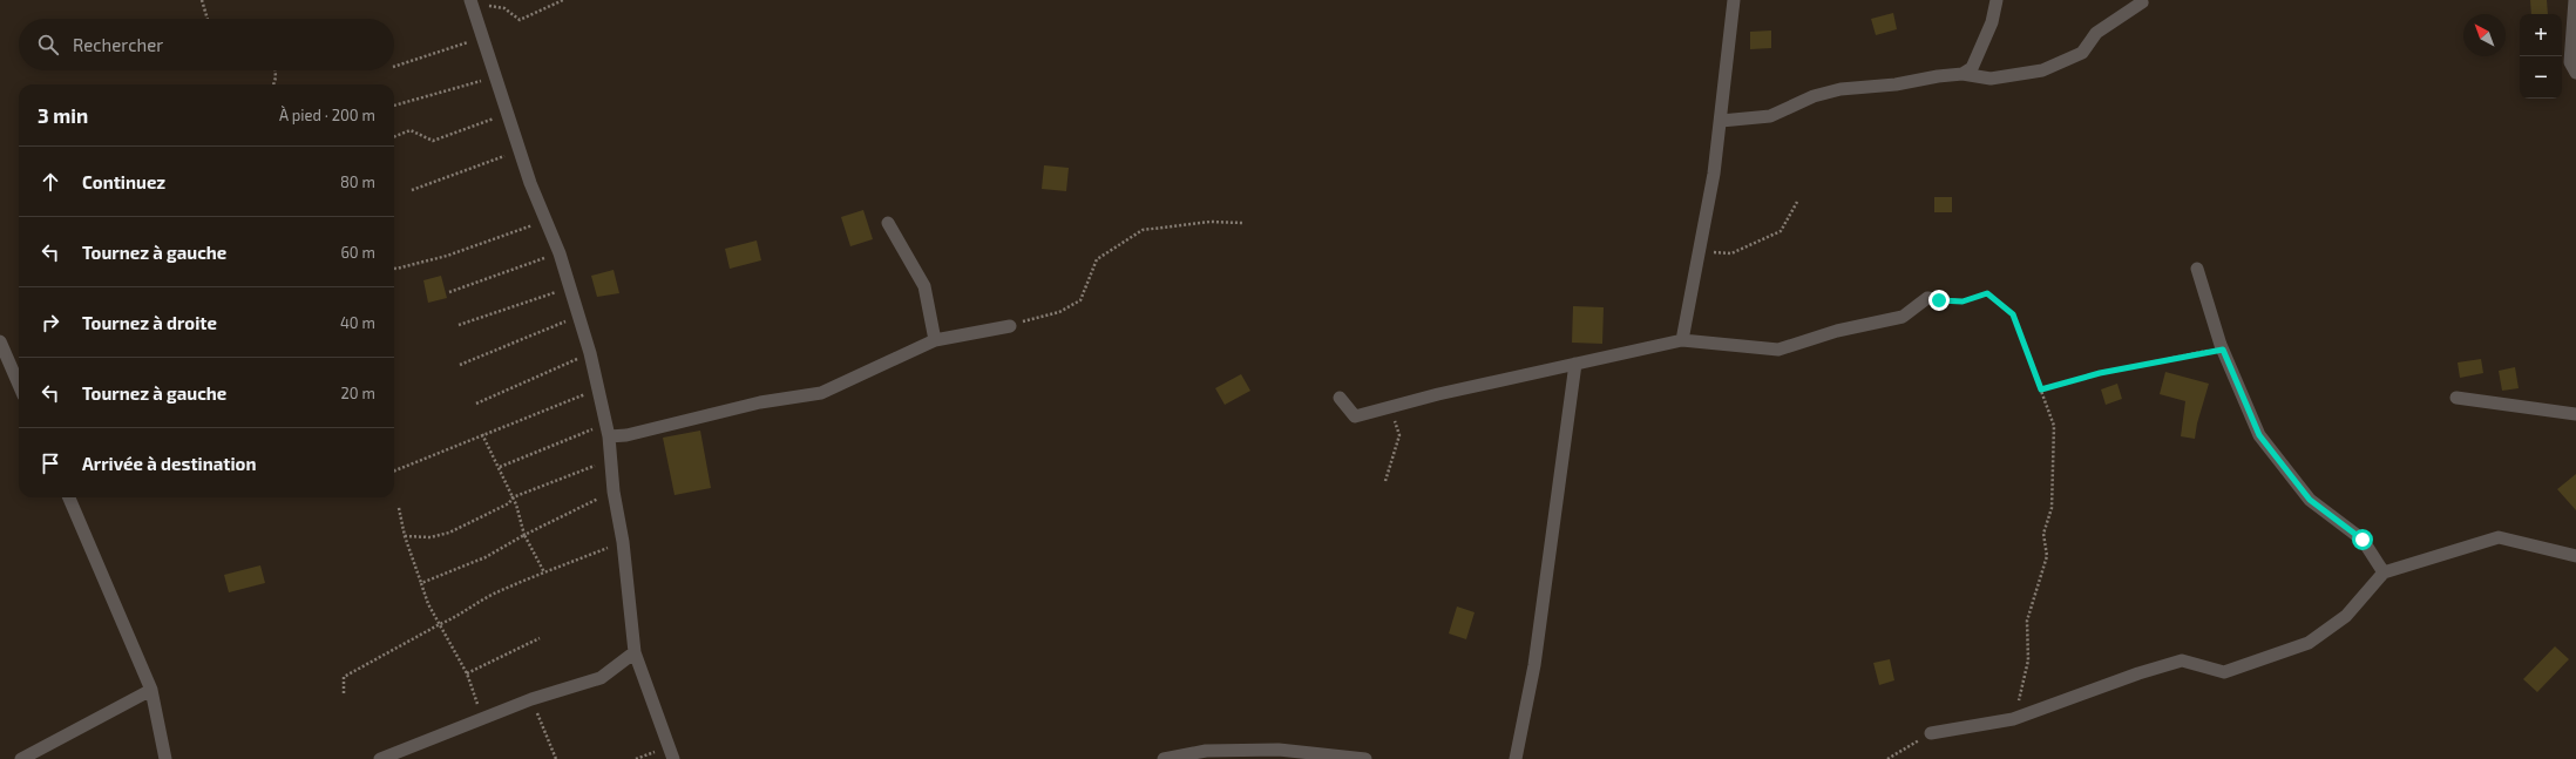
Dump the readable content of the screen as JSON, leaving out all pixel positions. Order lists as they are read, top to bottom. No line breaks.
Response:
{"north":"top left","page":{"map_buttons":["+","−"],"search":"Rechercher","heading":["3 min","À pied · 200 m"],"list":[["Continuez","80 m"],["Tournez à gauche","60 m"],["Tournez à droite","40 m"],["Tournez à gauche","20 m"],"Arrivée à destination"]}}
